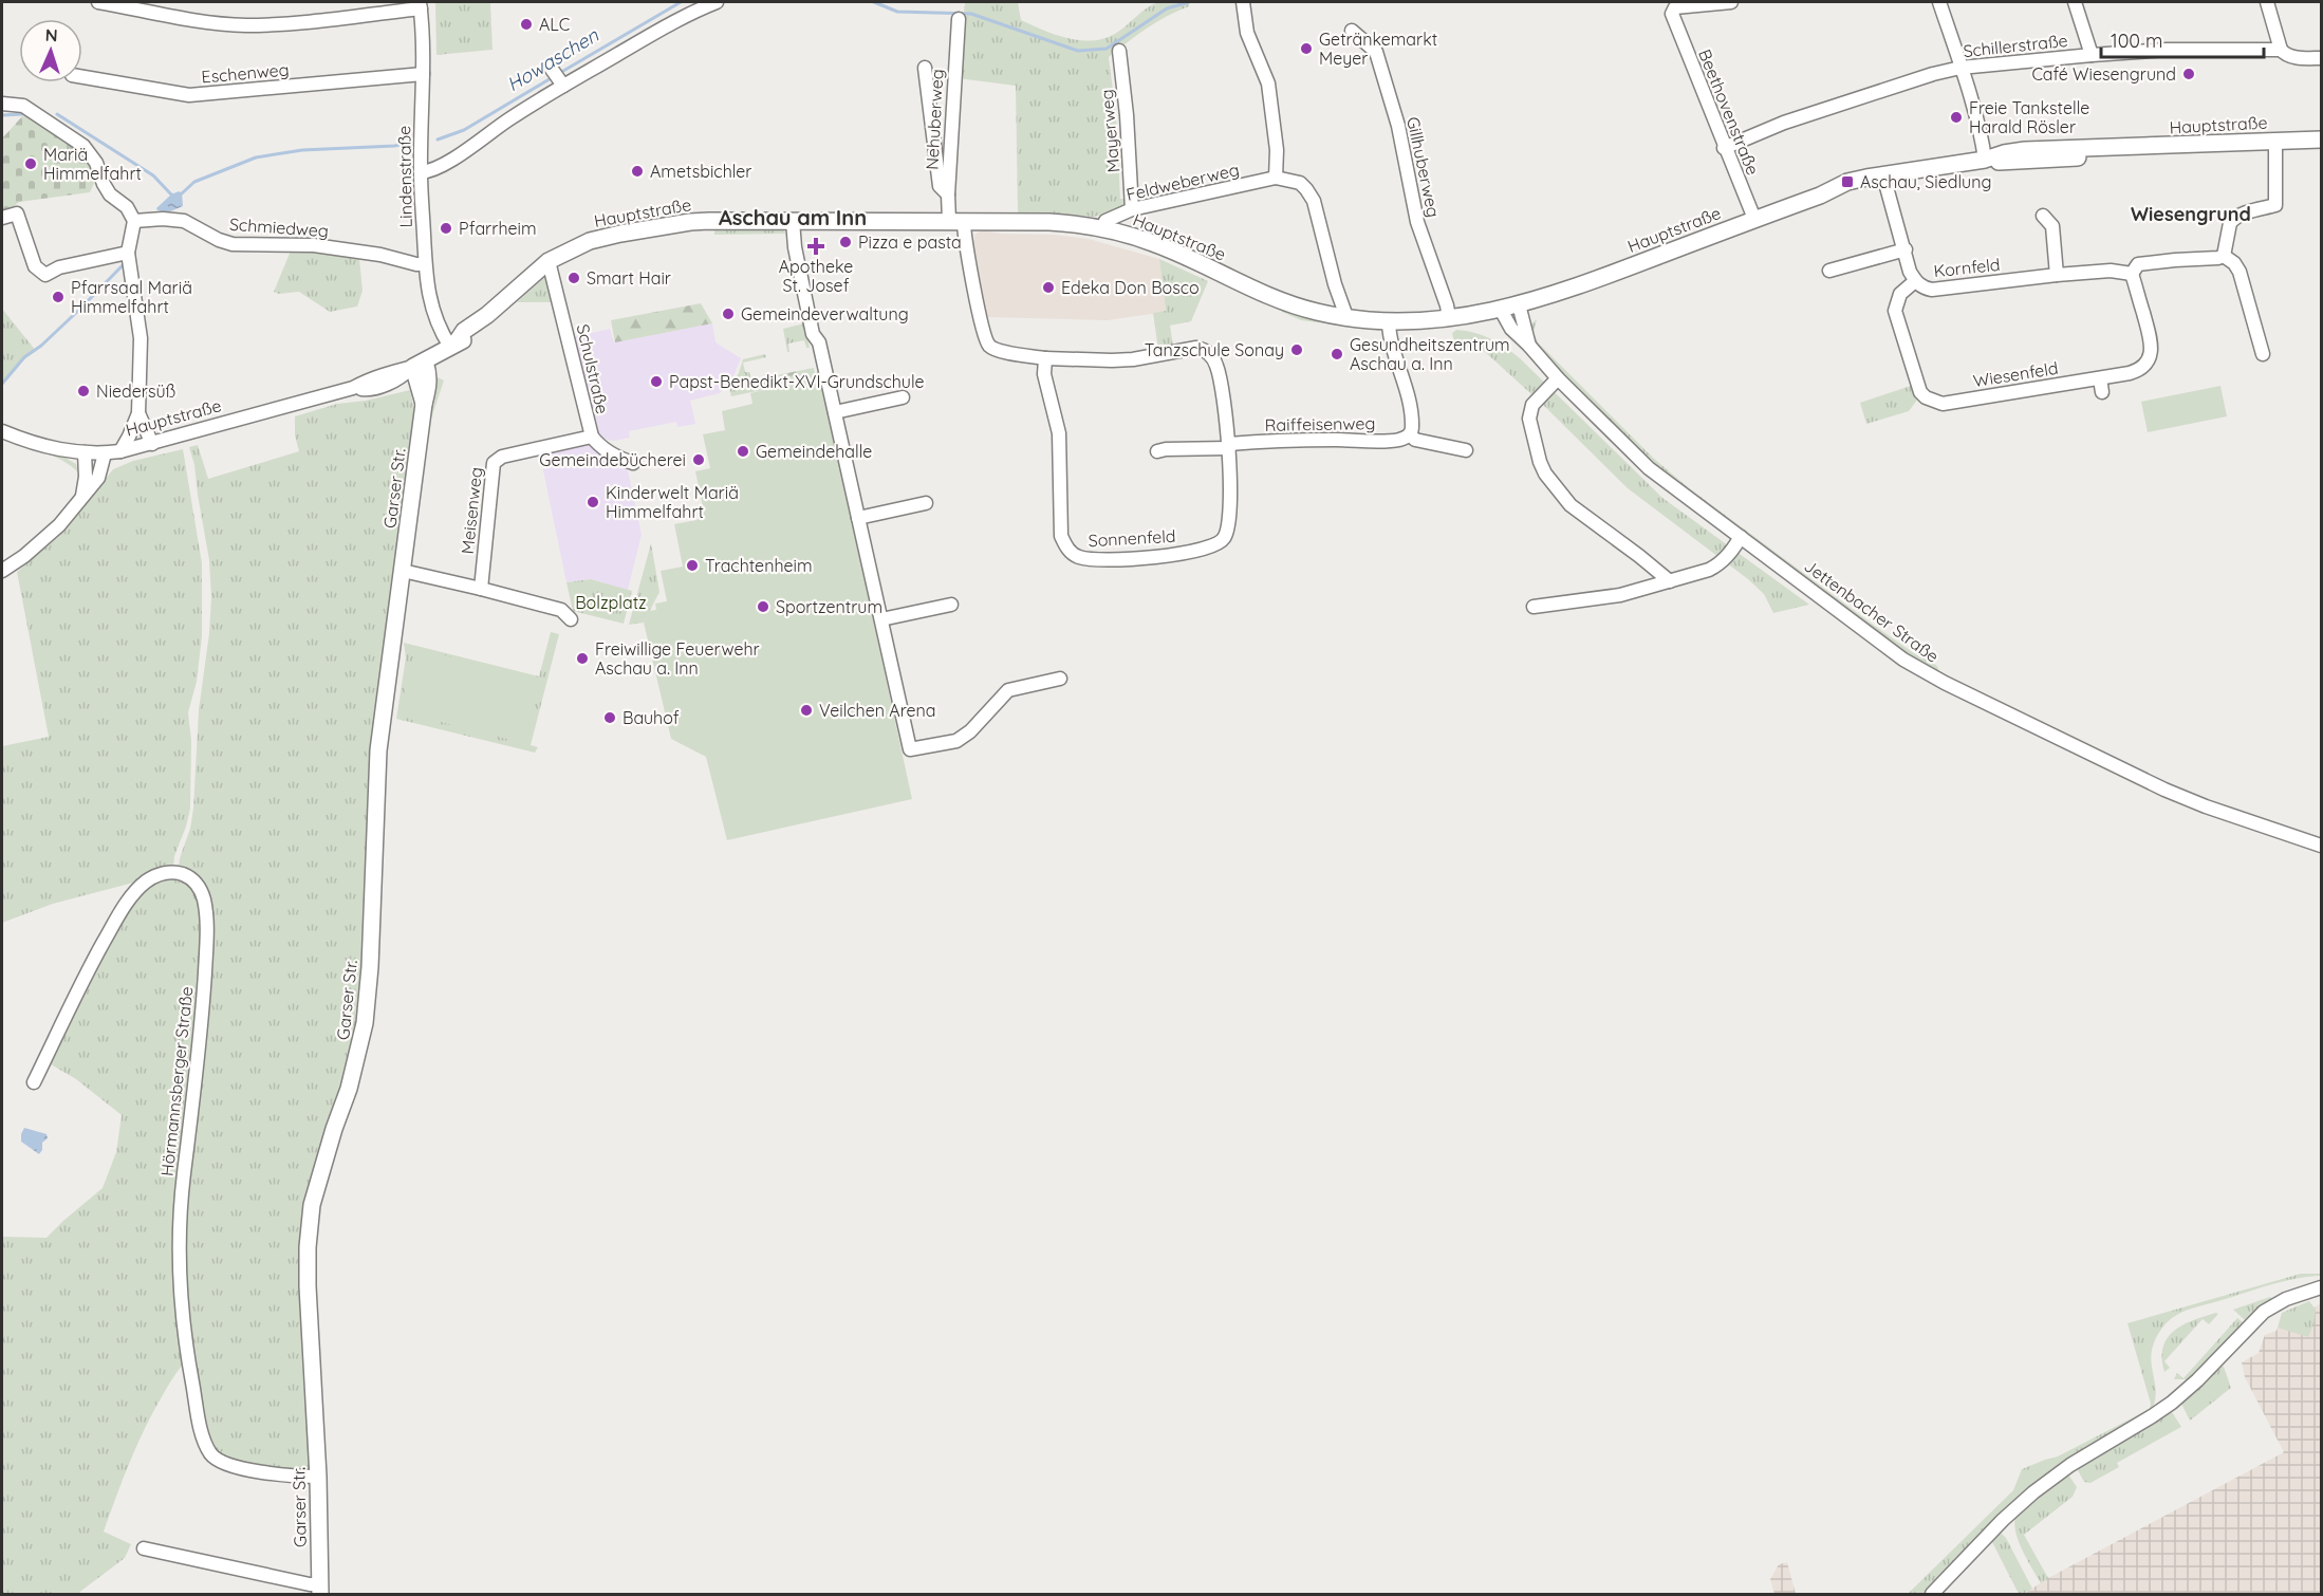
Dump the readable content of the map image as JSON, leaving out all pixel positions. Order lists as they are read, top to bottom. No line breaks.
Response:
{"streets":{"main road":["Hauptstraße","Garser Str."],"street":["Schillerstraße","Eschenweg","Beethovenstraße","Nehuberweg","Mayerweg","Gillhuberweg","Lindenstraße","Feldweberweg","Schmiedweg","Kornfeld","Schulstraße","Wiesenfeld","Raiffeisenweg","Meisenweg","Sonnenfeld","Jettenbacher Straße","Hörmannsberger Straße"]},"crossings":[["Schillerstraße","Beethovenstraße"],["Eschenweg","Lindenstraße"],["Beethovenstraße","Hauptstraße"],["Nehuberweg","Hauptstraße"],["Nehuberweg","Sonnenfeld"],["Hauptstraße","Gillhuberweg"],["Hauptstraße","Lindenstraße"],["Hauptstraße","Feldweberweg"],["Hauptstraße","Kornfeld"],["Hauptstraße","Schulstraße"],["Hauptstraße","Garser Str."],["Hauptstraße","Sonnenfeld"],["Hauptstraße","Jettenbacher Straße"],["Mayerweg","Feldweberweg"],["Lindenstraße","Schmiedweg"],["Kornfeld","Wiesenfeld"],["Schulstraße","Meisenweg"],["Raiffeisenweg","Sonnenfeld"],["Garser Str.","Hörmannsberger Straße"]],"districts":["Wiesengrund","Aschau am Inn"],"water":["Howaschen"],"parks":["Bolzplatz"],"places":{"other":["ALC","Getränkemarkt Meyer","Café Wiesengrund","Freie Tankstelle Harald Rösler","Mariä Himmelfahrt","Ametsbichler","Pfarrheim","Pizza e pasta","Smart Hair","Edeka Don Bosco","Pfarrsaal Mariä Himmelfahrt","Gemeindeverwaltung","Tanzschule Sonay","Gesundheitszentrum Aschau a. Inn","Papst-Benedikt-XVI-Grundschule","Niedersüß","Gemeindehalle","Gemeindebücherei","Kinderwelt Mariä Himmelfahrt","Trachtenheim","Sportzentrum","Freiwillige Feuerwehr Aschau a. Inn","Veilchen Arena","Bauhof"],"transit":["Aschau, Siedlung"],"health":["Apotheke St. Josef"]},"scale_bar":"100 m","north":"top"}
